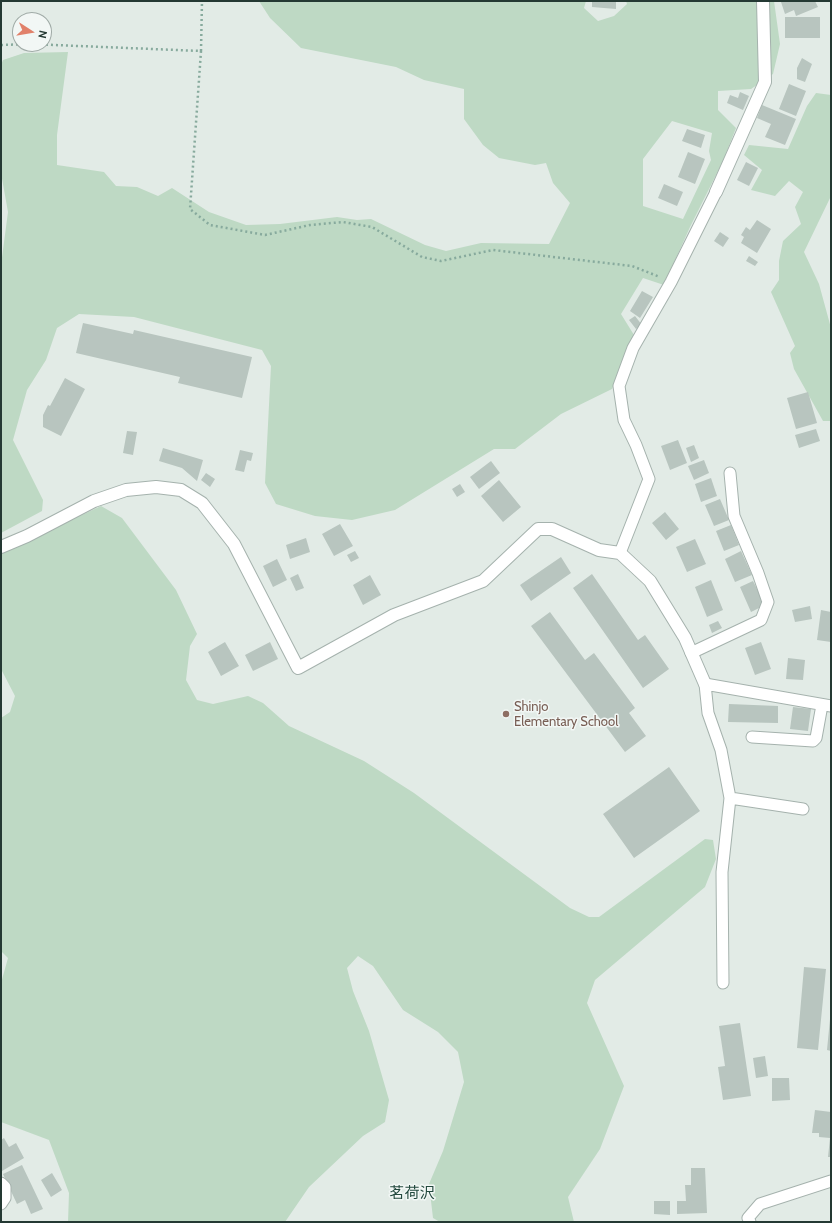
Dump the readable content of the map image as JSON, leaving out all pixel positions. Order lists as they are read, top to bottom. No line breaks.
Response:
{"districts":["茗荷沢"],"places":["Shinjo Elementary School"],"north":"right"}
